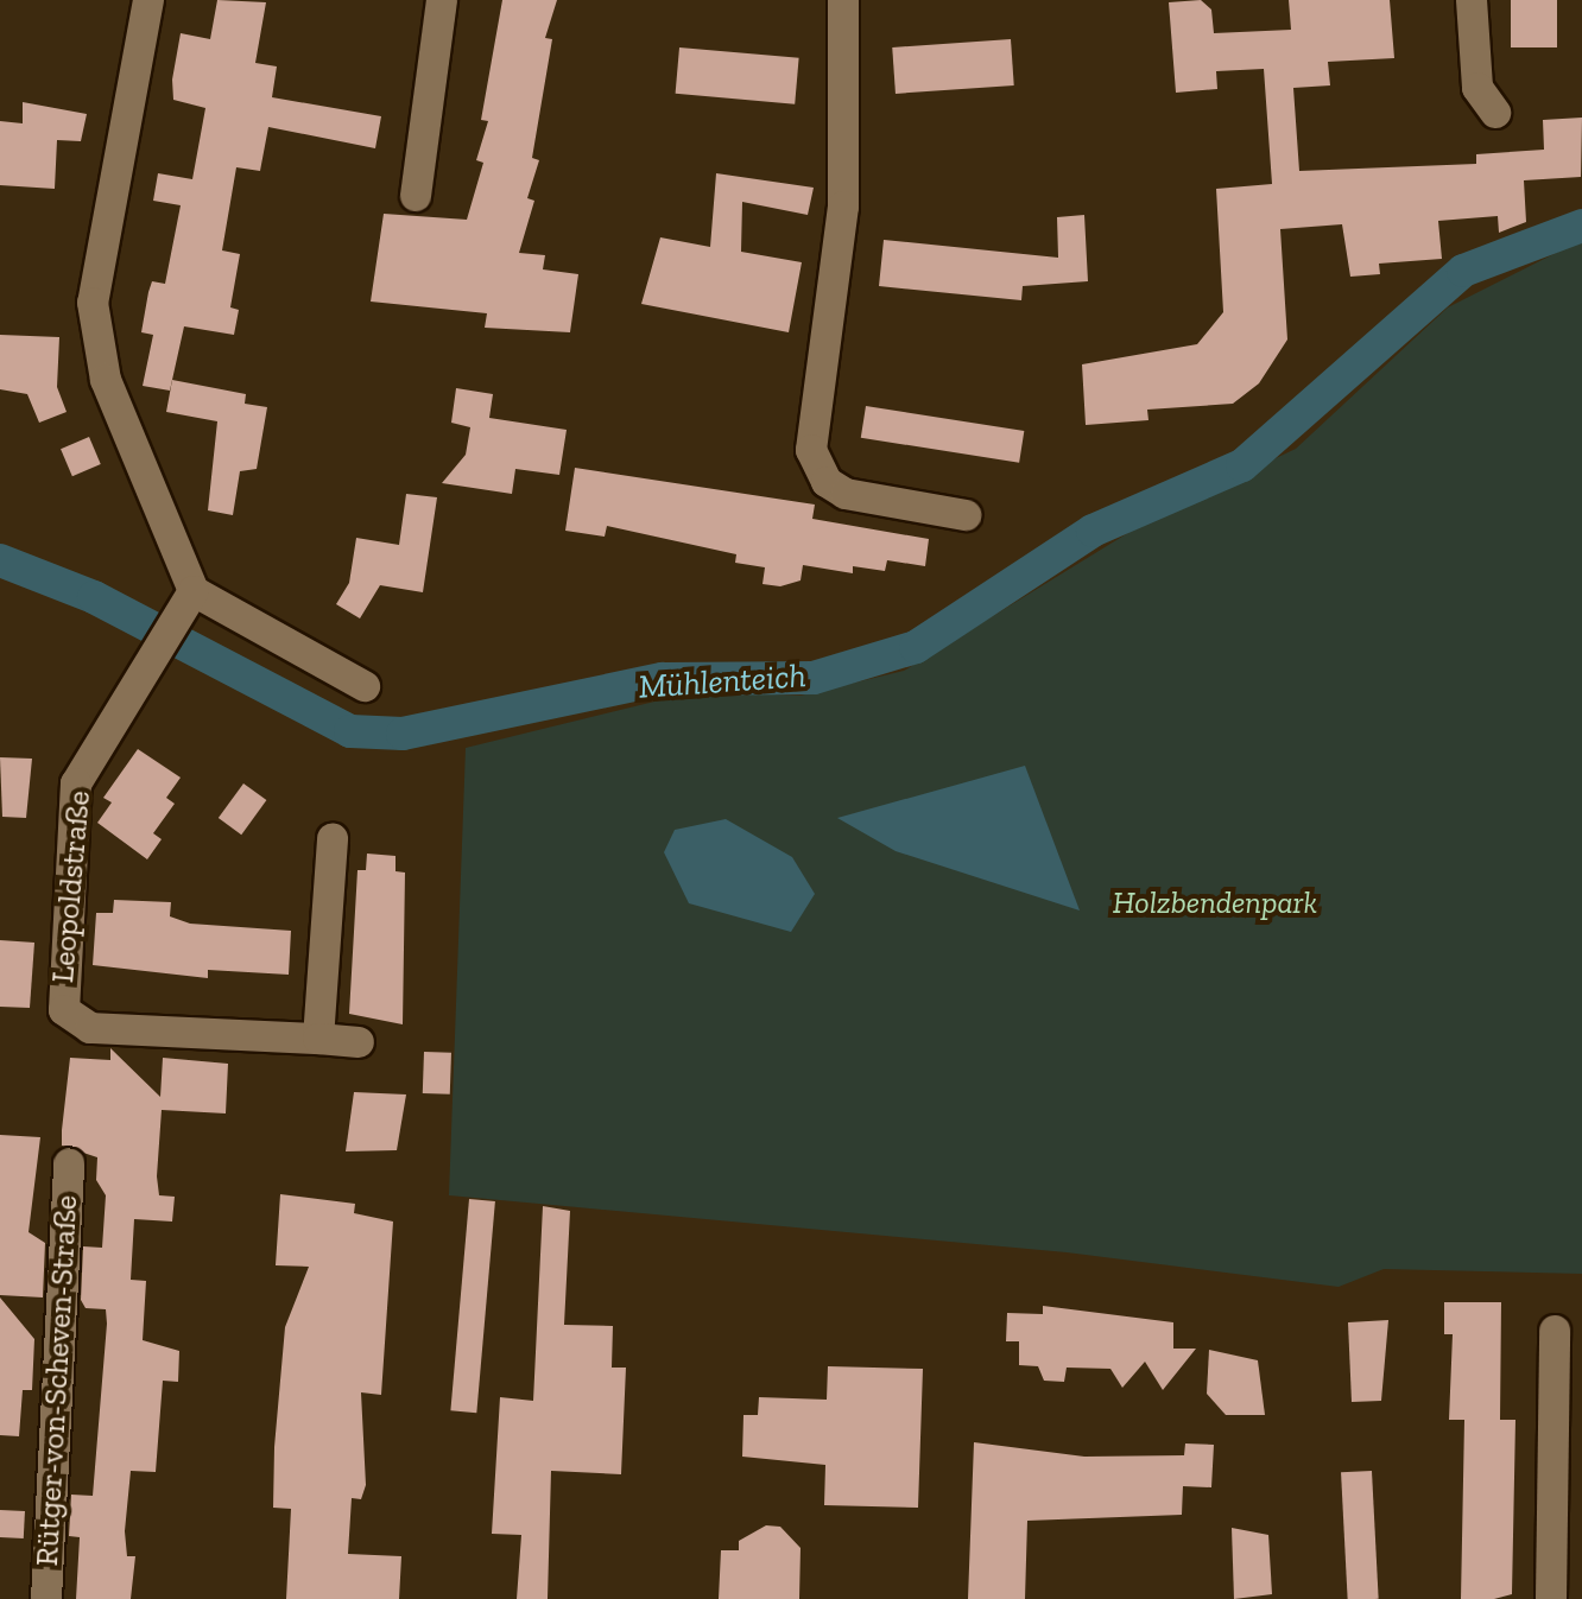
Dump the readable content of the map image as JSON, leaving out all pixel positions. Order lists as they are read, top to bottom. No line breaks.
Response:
{"streets":{"street":["Leopoldstraße","Rütger-von-Scheven-Straße"]},"water":["Mühlenteich"],"parks":["Holzbendenpark"]}
